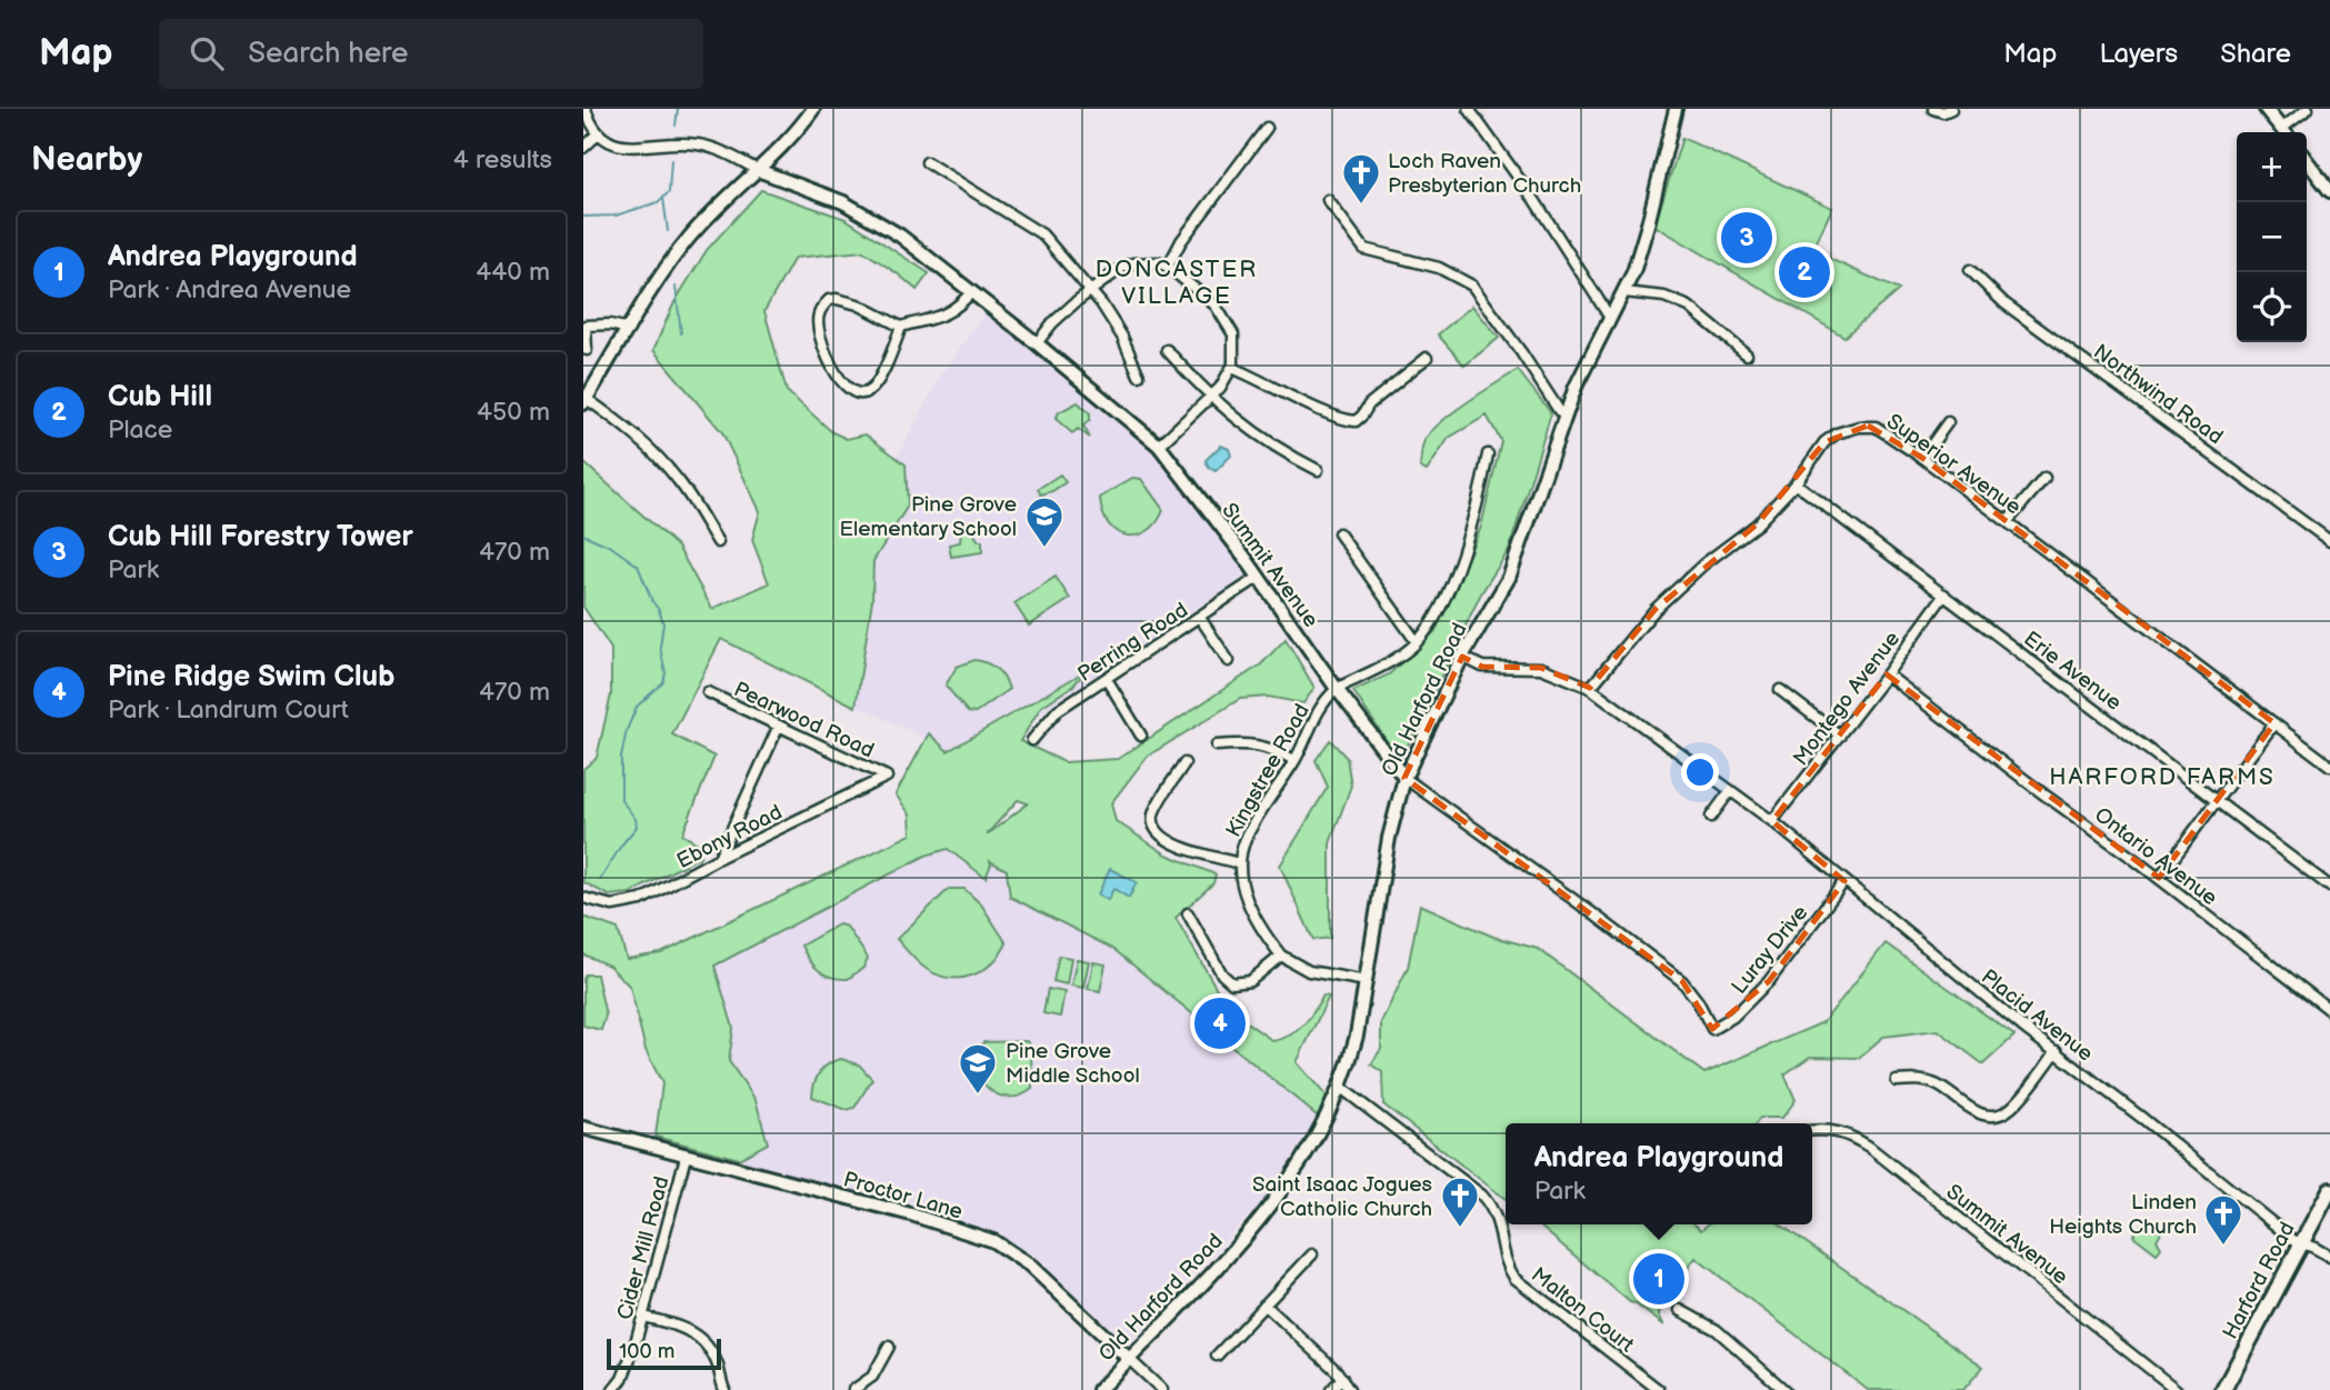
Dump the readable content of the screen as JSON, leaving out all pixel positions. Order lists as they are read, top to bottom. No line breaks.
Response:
{"streets":{"main road":["Harford Road"],"street":["Northwind Road","Superior Avenue","Summit Avenue","Perring Road","Erie Avenue","Montego Avenue","Old Harford Road","Pearwood Road","Kingstree Road","Ebony Road","Ontario Avenue","Luray Drive","Placid Avenue","Proctor Lane","Cider Mill Road","Malton Court"]},"crossings":[["Superior Avenue","Erie Avenue"],["Superior Avenue","Placid Avenue"],["Summit Avenue","Perring Road"],["Summit Avenue","Old Harford Road"],["Summit Avenue","Kingstree Road"],["Summit Avenue","Luray Drive"],["Erie Avenue","Montego Avenue"],["Montego Avenue","Ontario Avenue"],["Montego Avenue","Placid Avenue"],["Old Harford Road","Placid Avenue"],["Old Harford Road","Proctor Lane"],["Old Harford Road","Malton Court"],["Pearwood Road","Ebony Road"],["Luray Drive","Placid Avenue"],["Placid Avenue","Harford Road"],["Proctor Lane","Cider Mill Road"]],"districts":["DONCASTER VILLAGE","HARFORD FARMS"],"places":{"church":["Loch Raven Presbyterian Church","Saint Isaac Jogues Catholic Church","Linden Heights Church"],"school or university":["Pine Grove Elementary School","Pine Grove Middle School"]},"scale_bar":"100 m","page":{"header":"Map","search":"Search here","nav":["Map","Layers","Share"],"heading":["Nearby","4 results"],"map_buttons":["+","−"],"pins":["3","2","4","1"],"list":[{"mark":"1","name":"Andrea Playground","note":"Park · Andrea Avenue","value":"440 m"},{"mark":"2","name":"Cub Hill","note":"Place","value":"450 m"},{"mark":"3","name":"Cub Hill Forestry Tower","note":"Park","value":"470 m"},{"mark":"4","name":"Pine Ridge Swim Club","note":"Park · Landrum Court","value":"470 m"}],"popup":["Andrea Playground","Park"],"scale":"100 m"}}
